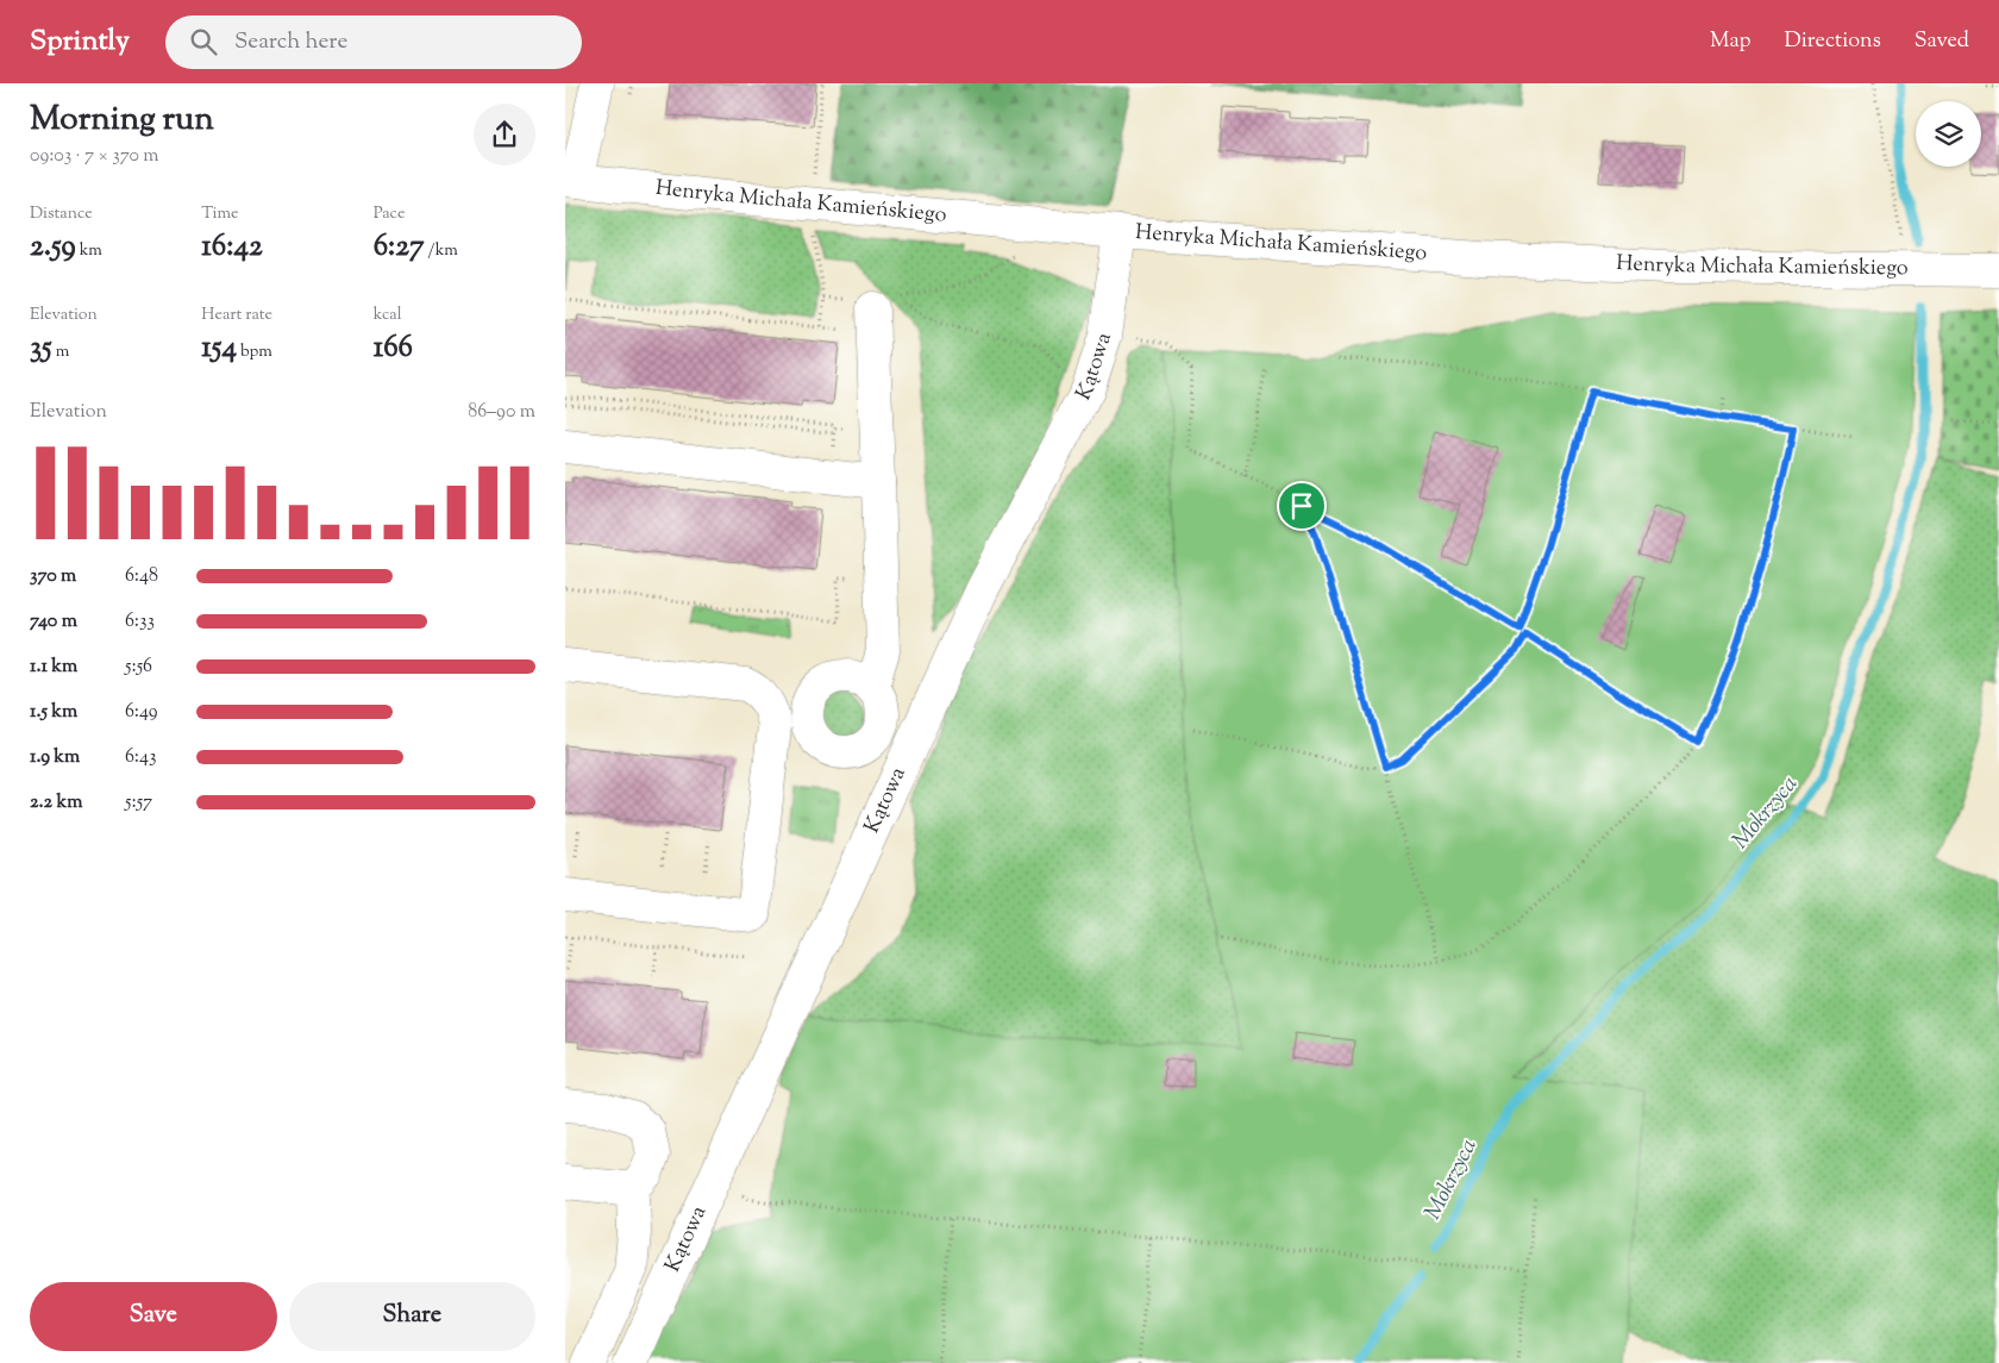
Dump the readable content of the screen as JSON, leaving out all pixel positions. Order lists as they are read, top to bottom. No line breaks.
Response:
{"streets":{"street":["Henryka Michała Kamieńskiego","Kątowa"]},"crossings":[["Henryka Michała Kamieńskiego","Kątowa"]],"water":["Mokrzyca"],"page":{"header":"Sprintly","search":"Search here","nav":["Map","Directions","Saved"],"heading":["Morning run","09:03 · 7 × 370 m"],"stats":[["Distance","2.59 km"],["Time","16:42"],["Pace","6:27 /km"],["Elevation","35 m"],["Heart rate","154 bpm"],["kcal","166"]],"chart":["Elevation","86–90 m"],"list":[{"name":"370 m","note":"6:48"},{"name":"740 m","note":"6:33"},{"name":"1.1 km","note":"5:56"},{"name":"1.5 km","note":"6:49"},{"name":"1.9 km","note":"6:43"},{"name":"2.2 km","note":"5:57"}],"buttons":["Save","Share"]}}
